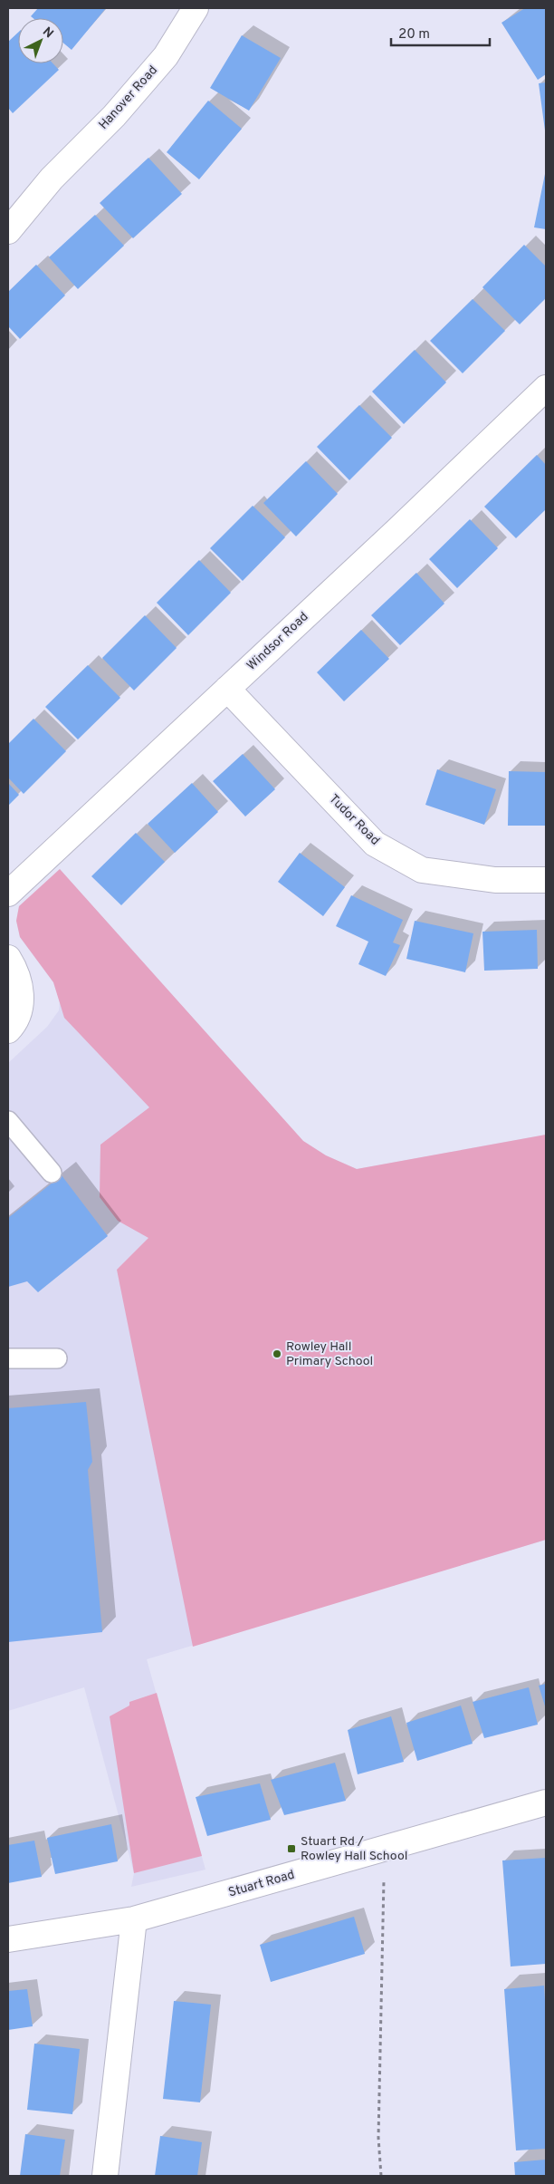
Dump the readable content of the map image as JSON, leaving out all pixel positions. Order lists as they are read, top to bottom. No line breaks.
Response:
{"streets":{"street":["Hanover Road","Windsor Road","Tudor Road","Stuart Road"]},"crossings":[["Windsor Road","Tudor Road"]],"places":{"other":["Rowley Hall Primary School"],"transit":["Stuart Rd / Rowley Hall School"]},"scale_bar":"20 m","north":"top right"}
